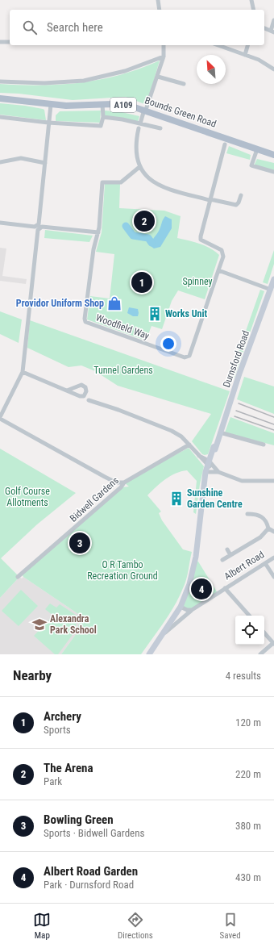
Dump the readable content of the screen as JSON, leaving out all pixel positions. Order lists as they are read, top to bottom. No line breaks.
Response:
{"streets":{"main road":["A109","Bounds Green Road","Durnsford Road","Albert Road"],"street":["Woodfield Way","Bidwell Gardens"]},"crossings":[["Durnsford Road","Albert Road"]],"parks":["Spinney","Tunnel Gardens","Golf Course Allotments","O R Tambo Recreation Ground"],"places":{"shop":["Providor Uniform Shop"],"building":["Works Unit","Sunshine Garden Centre"],"school or university":["Alexandra Park School"]},"north":"top left","page":{"search":"Search here","pins":["2","1","3","4"],"heading":["Nearby","4 results"],"list":[{"mark":"1","name":"Archery","note":"Sports","value":"120 m"},{"mark":"2","name":"The Arena","note":"Park","value":"220 m"},{"mark":"3","name":"Bowling Green","note":"Sports · Bidwell Gardens","value":"380 m"},{"mark":"4","name":"Albert Road Garden","note":"Park · Durnsford Road","value":"430 m"}],"nav":["Map","Directions","Saved"]}}
